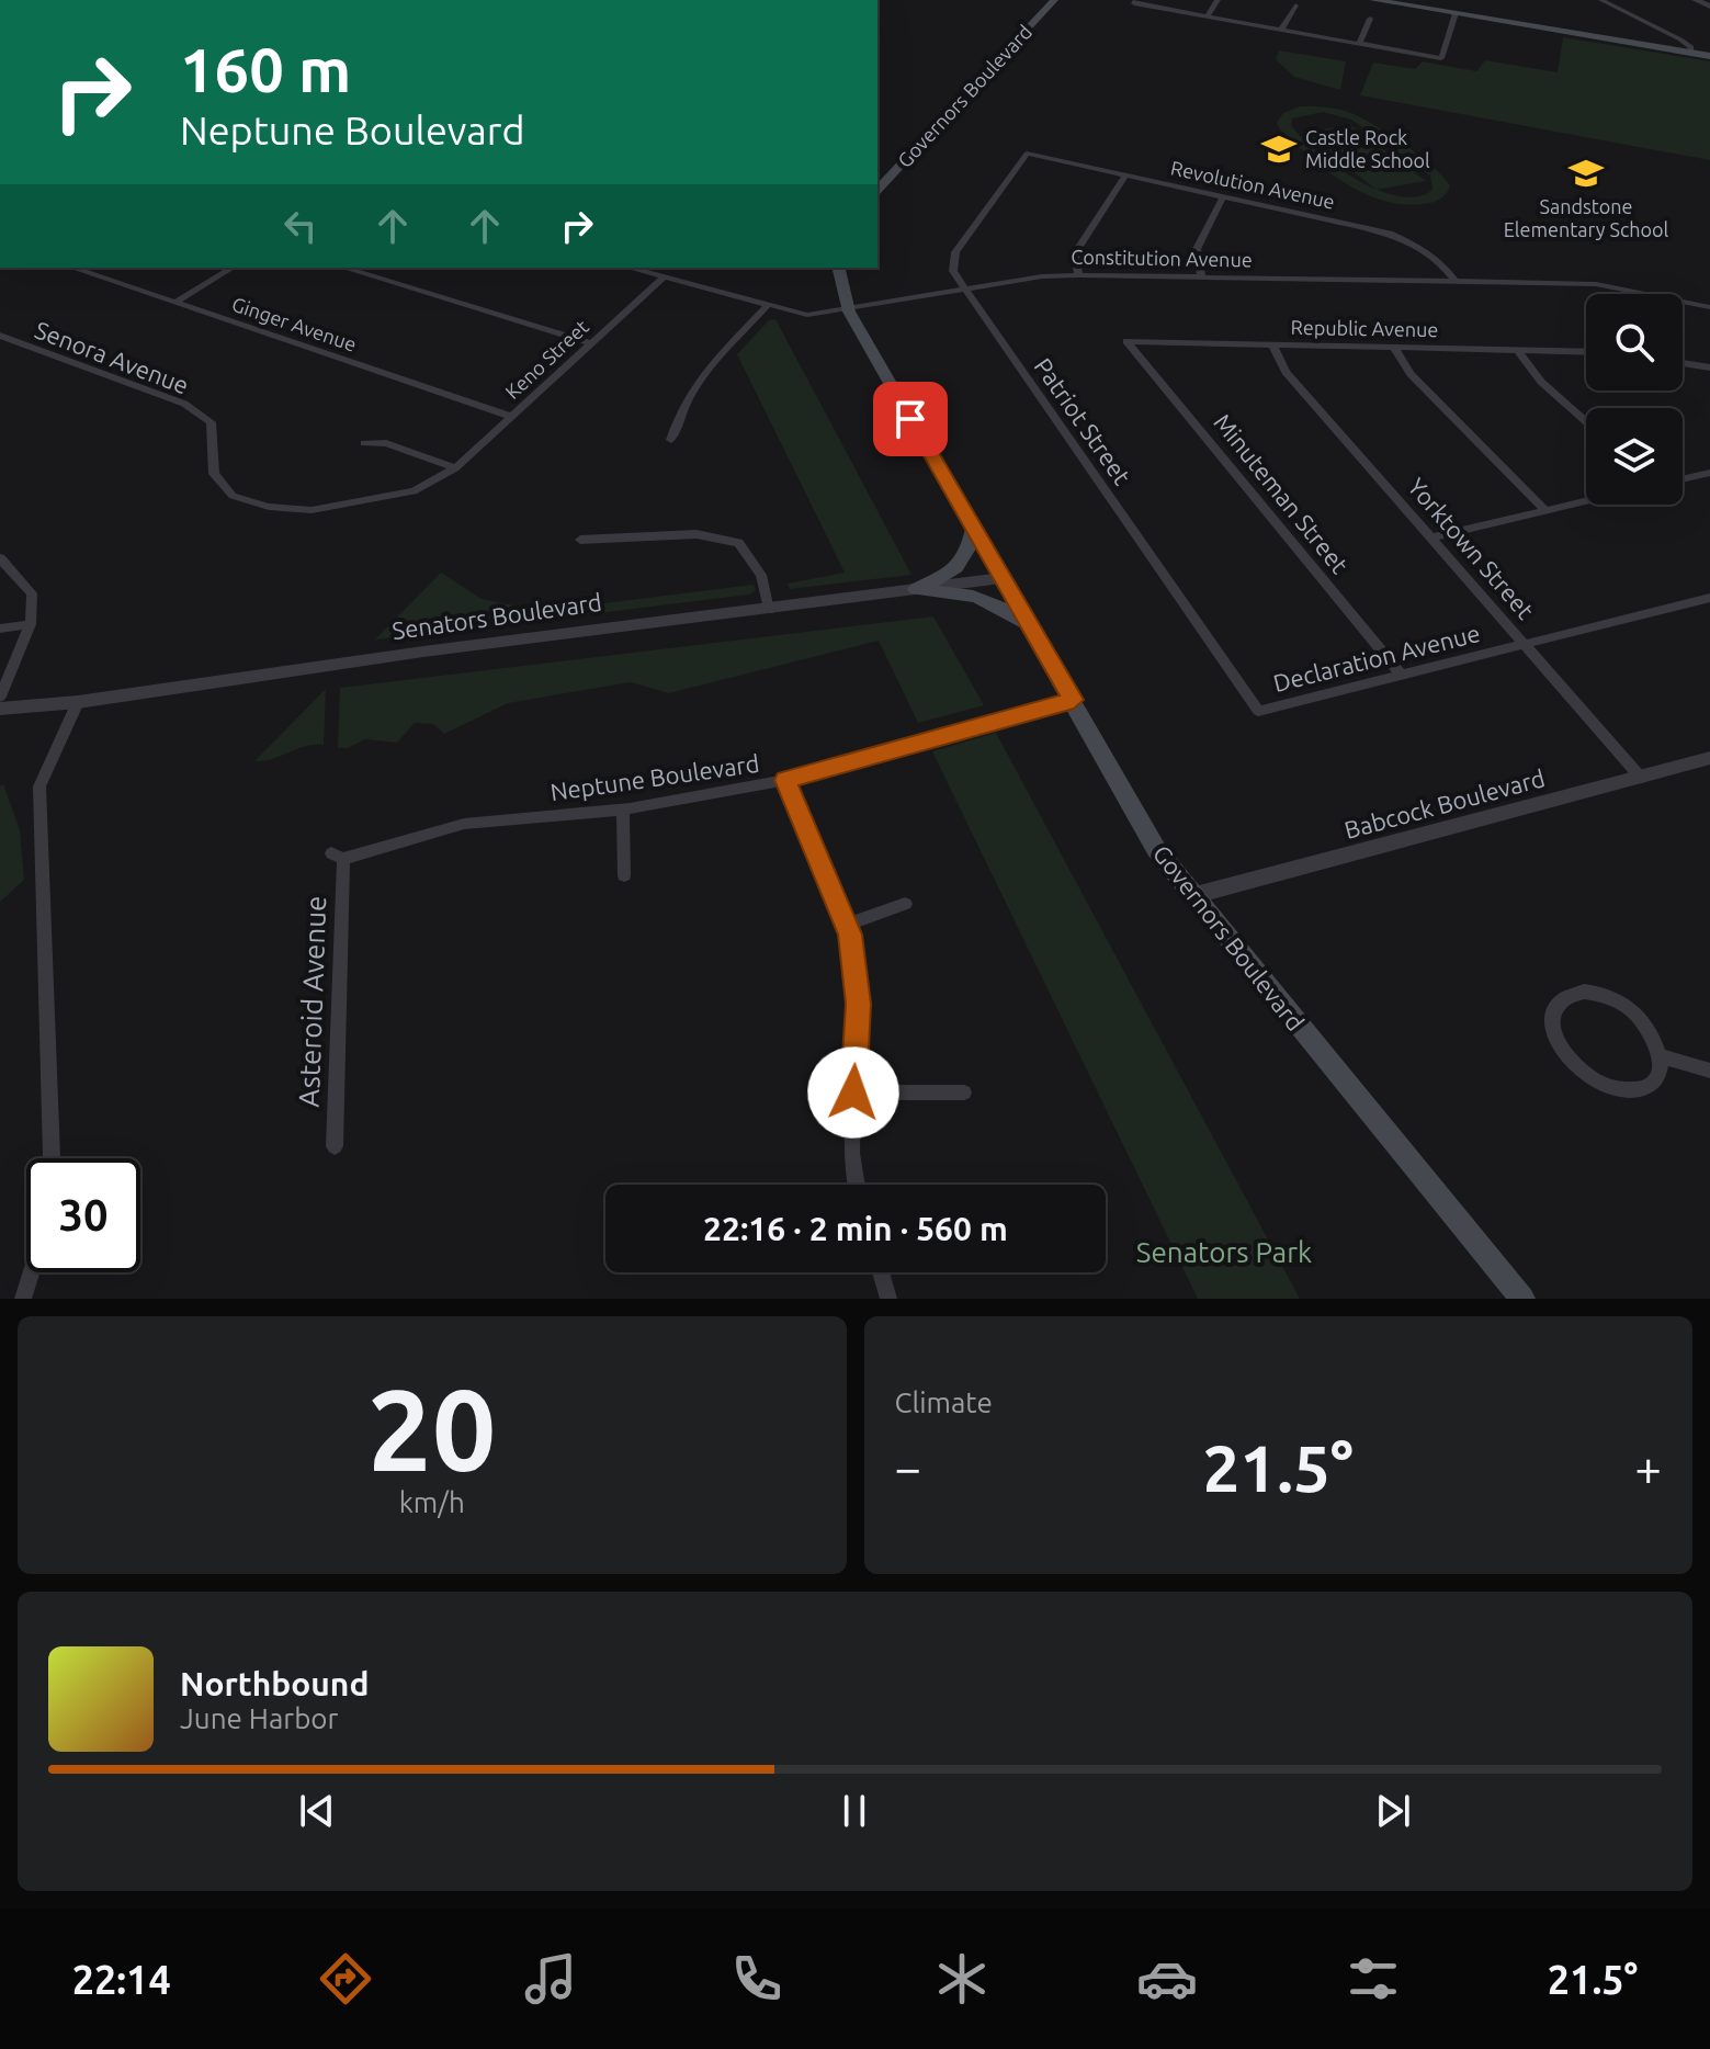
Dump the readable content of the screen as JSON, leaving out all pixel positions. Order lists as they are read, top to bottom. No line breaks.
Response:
{"streets":{"main road":["Governors Boulevard"],"street":["Revolution Avenue","Constitution Avenue","Ginger Avenue","Republic Avenue","Senora Avenue","Keno Street","Patriot Street","Minuteman Street","Yorktown Street","Senators Boulevard","Declaration Avenue","Neptune Boulevard","Babcock Boulevard","Asteroid Avenue"]},"crossings":[["Governors Boulevard","Constitution Avenue"],["Governors Boulevard","Senators Boulevard"],["Governors Boulevard","Neptune Boulevard"],["Governors Boulevard","Babcock Boulevard"],["Revolution Avenue","Constitution Avenue"],["Revolution Avenue","Patriot Street"],["Constitution Avenue","Keno Street"],["Constitution Avenue","Patriot Street"],["Ginger Avenue","Keno Street"],["Republic Avenue","Minuteman Street"],["Republic Avenue","Yorktown Street"],["Senora Avenue","Keno Street"],["Patriot Street","Declaration Avenue"],["Minuteman Street","Declaration Avenue"],["Yorktown Street","Declaration Avenue"],["Yorktown Street","Babcock Boulevard"],["Neptune Boulevard","Asteroid Avenue"]],"parks":["Senators Park"],"places":{"school or university":["Castle Rock Middle School","Sandstone Elementary School"]},"page":{"turn":["160 m","Neptune Boulevard"],"limit":"30","trip":"22:16 · 2 min · 560 m","tile":[["20","km/h"],"Climate"],"heat":["−","21.5°","+"],"song":["Northbound","June Harbor"],"tabs":["22:14","21.5°"]}}
